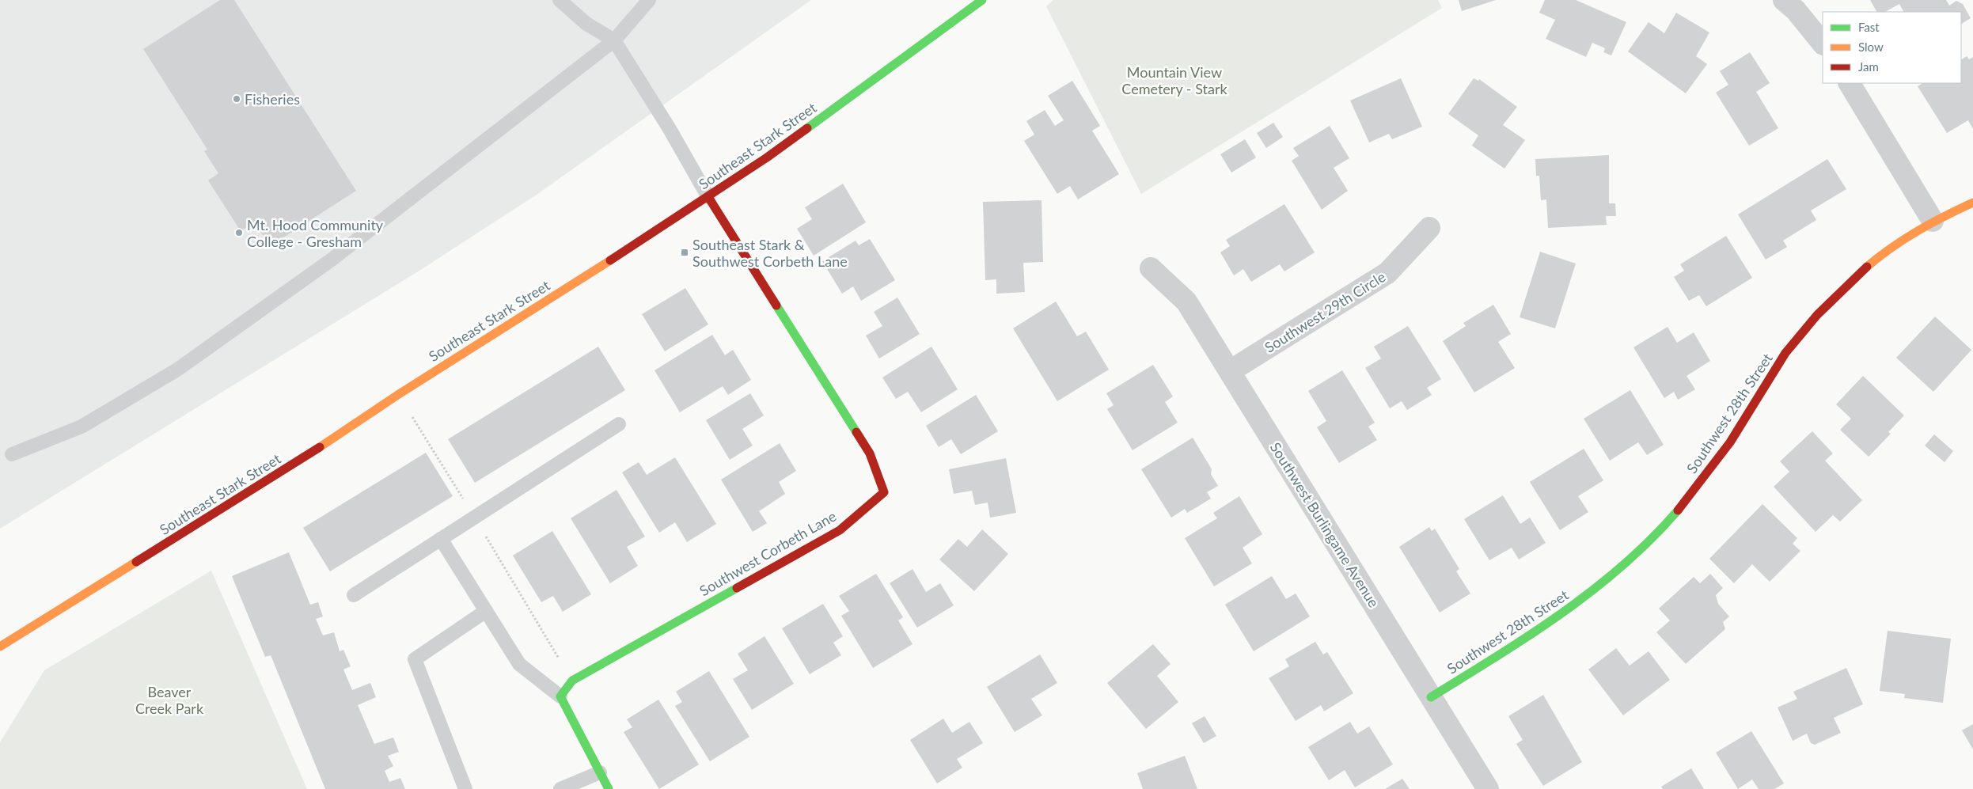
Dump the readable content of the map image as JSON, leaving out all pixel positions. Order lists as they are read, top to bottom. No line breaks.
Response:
{"streets":{"street":["Southeast Stark Street","Southwest 29th Circle","Southwest 28th Street","Southwest Burlingame Avenue","Southwest Corbeth Lane"]},"crossings":[["Southeast Stark Street","Southwest Corbeth Lane"],["Southwest 29th Circle","Southwest Burlingame Avenue"],["Southwest 28th Street","Southwest Burlingame Avenue"]],"parks":["Mountain View Cemetery - Stark","Beaver Creek Park"],"places":{"other":["Fisheries","Mt. Hood Community College - Gresham"],"transit":["Southeast Stark & Southwest Corbeth Lane"]},"legend":["Fast","Slow","Jam"]}
